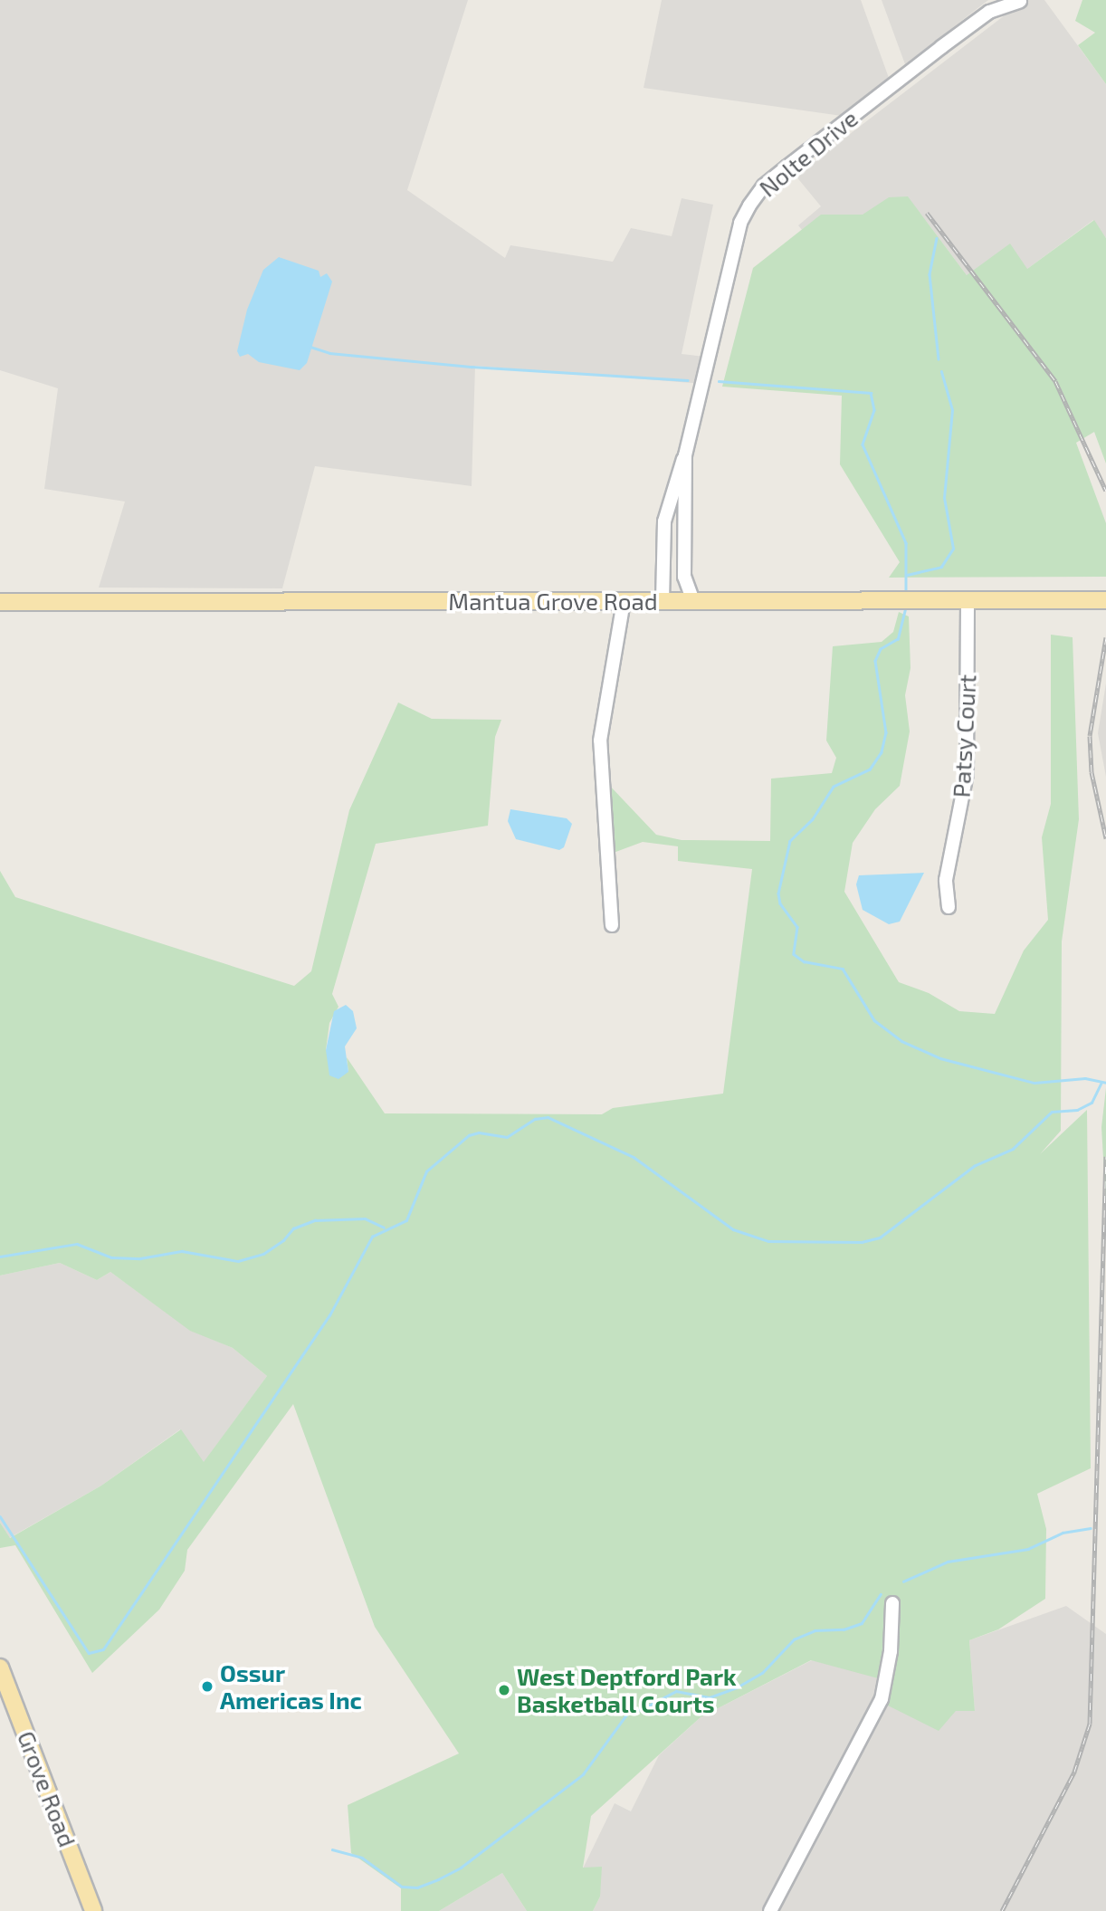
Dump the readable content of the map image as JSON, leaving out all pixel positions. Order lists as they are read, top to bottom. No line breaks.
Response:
{"streets":{"main road":["Mantua Grove Road","Grove Road"],"street":["Nolte Drive","Patsy Court"]},"crossings":[["Nolte Drive","Mantua Grove Road"],["Mantua Grove Road","Patsy Court"]],"places":["Ossur Americas Inc","West Deptford Park Basketball Courts"]}
